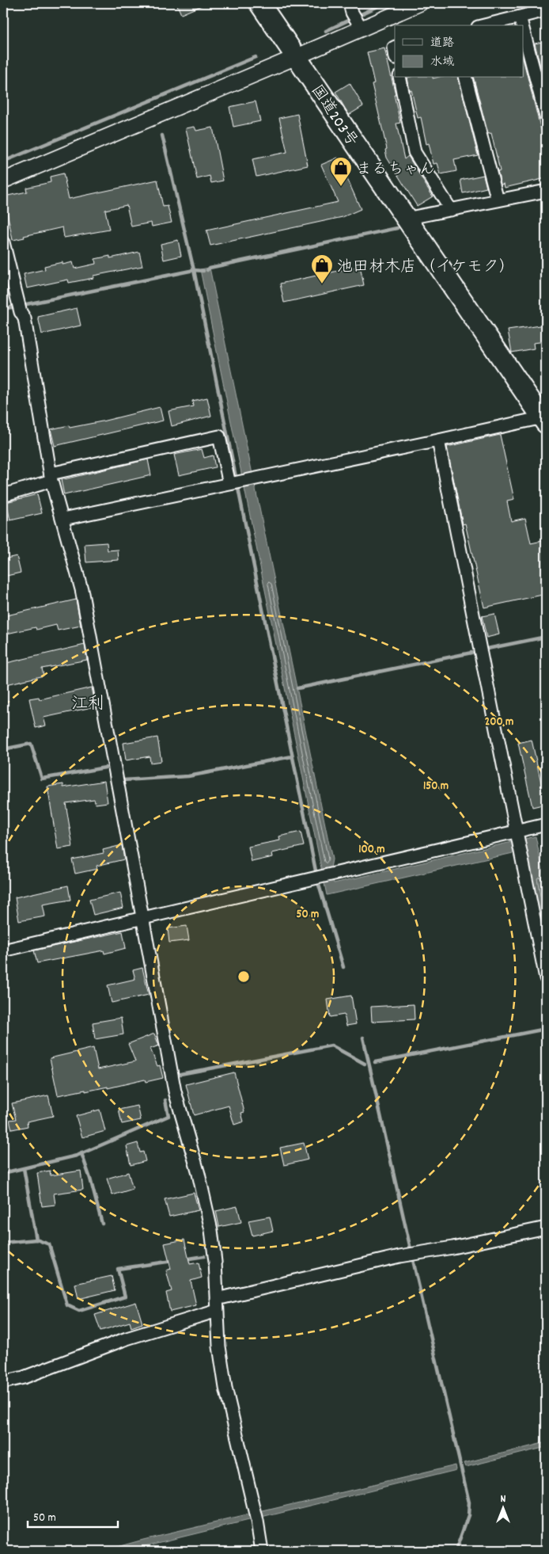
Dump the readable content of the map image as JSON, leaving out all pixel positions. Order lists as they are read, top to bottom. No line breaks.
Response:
{"streets":{"highway":["国道203号"]},"districts":["江利"],"places":{"shop":["まるちゃん","池田材木店 （イケモク）"]},"legend":["道路","水域"],"scale_bar":"50 m","north":"top","rings":["200 m","150 m","100 m","50 m"]}
